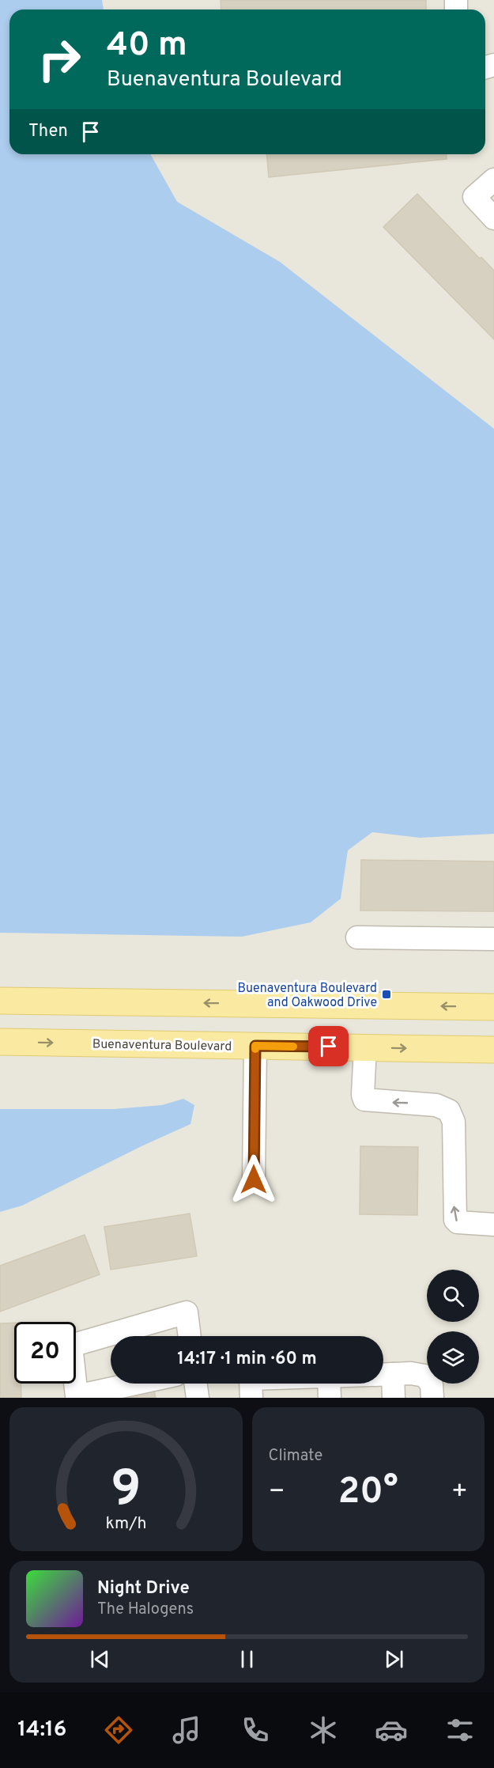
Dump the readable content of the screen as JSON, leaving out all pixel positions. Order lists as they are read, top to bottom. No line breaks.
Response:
{"streets":{"main road":["Buenaventura Boulevard"]},"places":{"transit":["Buenaventura Boulevard and Oakwood Drive"]},"page":{"turn":["40 m","Buenaventura Boulevard"],"then":"Then","limit":"20","trip":"14:17 · 1 min · 60 m","tile":"Climate","heat":["−","20°","+"],"song":["Night Drive","The Halogens"],"tabs":"14:16","gauge":["9","km/h"]}}
